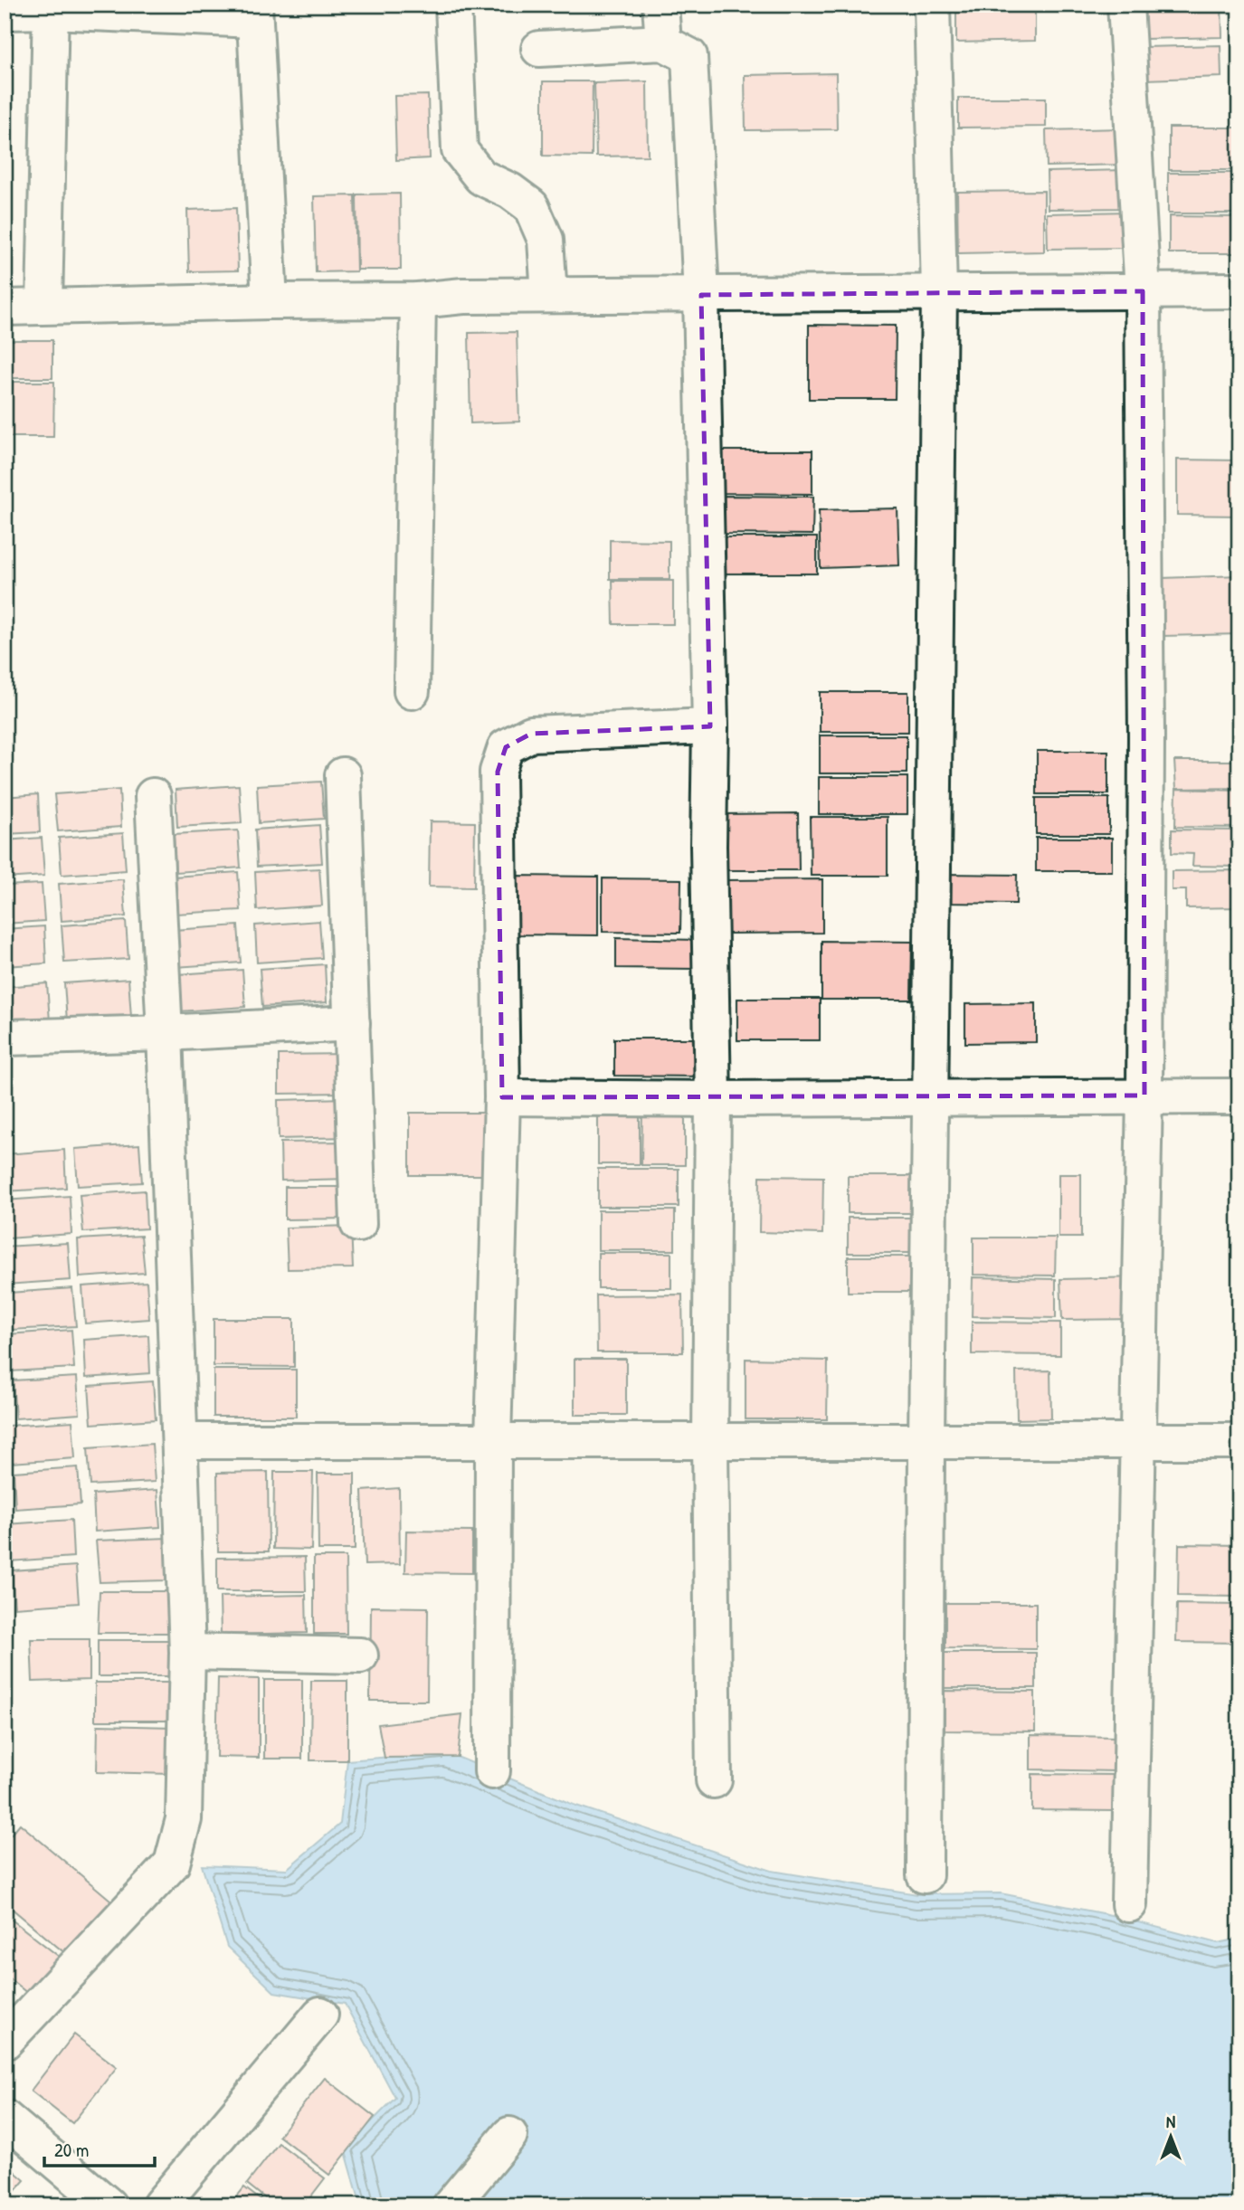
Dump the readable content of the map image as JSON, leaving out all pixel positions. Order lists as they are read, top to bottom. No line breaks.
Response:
{"scale_bar":"20 m","north":"top"}
